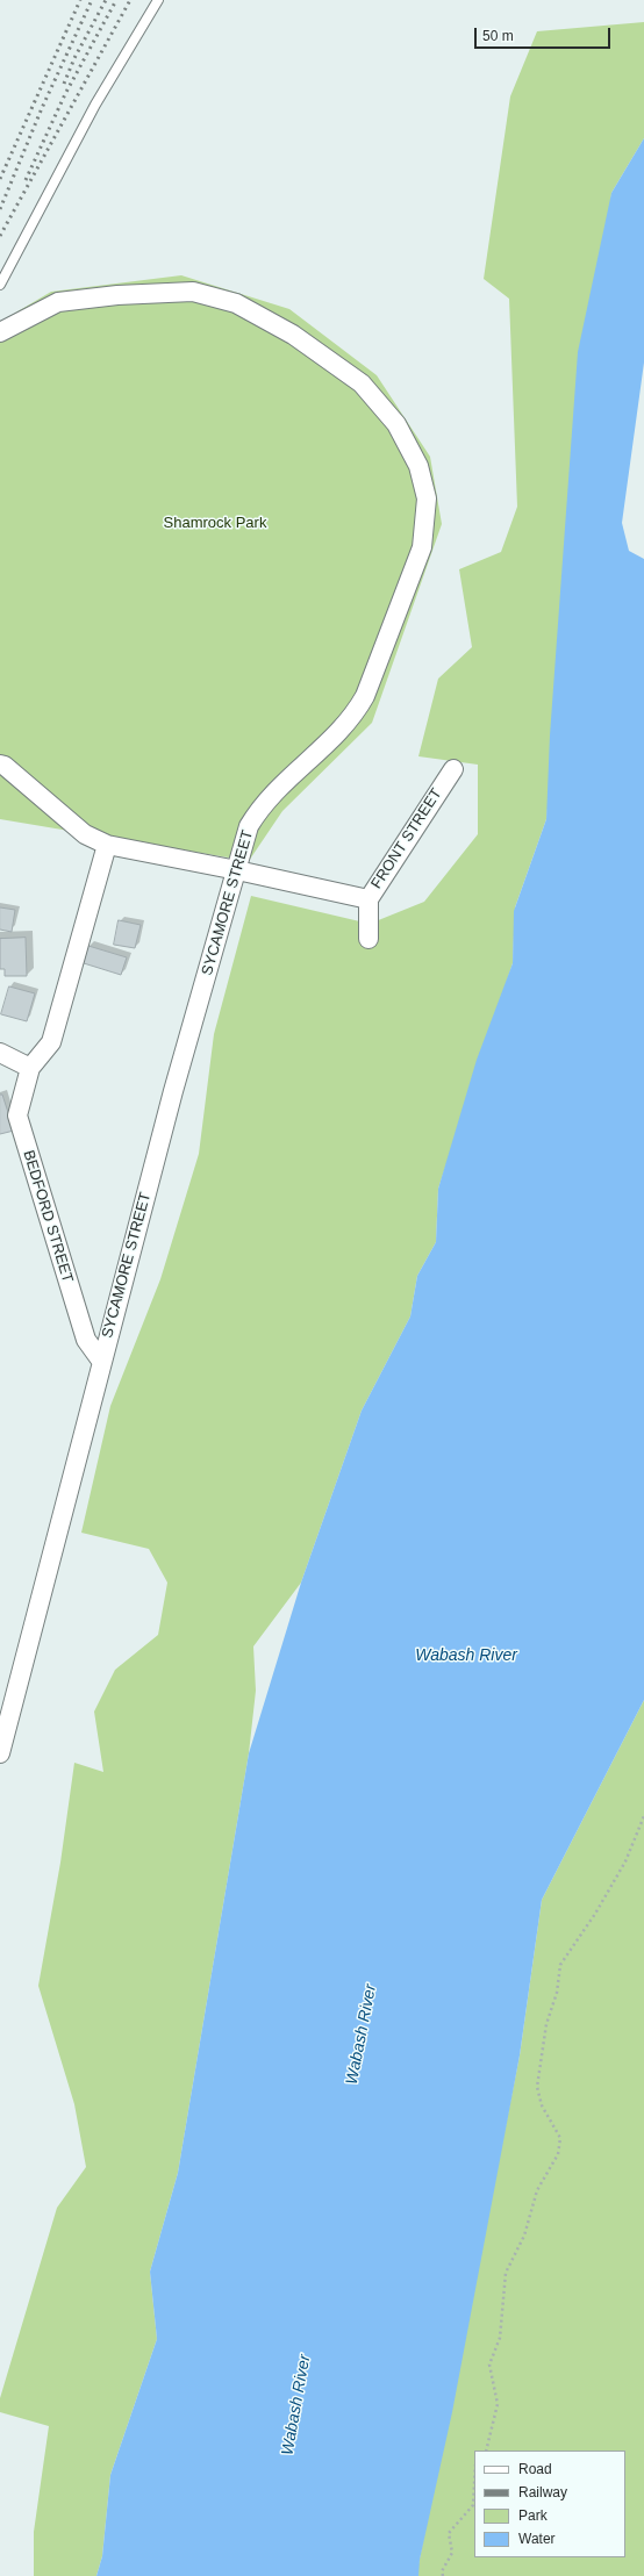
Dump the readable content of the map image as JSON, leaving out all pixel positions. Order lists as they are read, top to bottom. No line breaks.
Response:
{"streets":{"street":["FRONT STREET","SYCAMORE STREET","BEDFORD STREET"]},"crossings":[["SYCAMORE STREET","BEDFORD STREET"]],"water":["Wabash River"],"parks":["Shamrock Park"],"legend":["Road","Railway","Park","Water"],"scale_bar":"50 m"}
